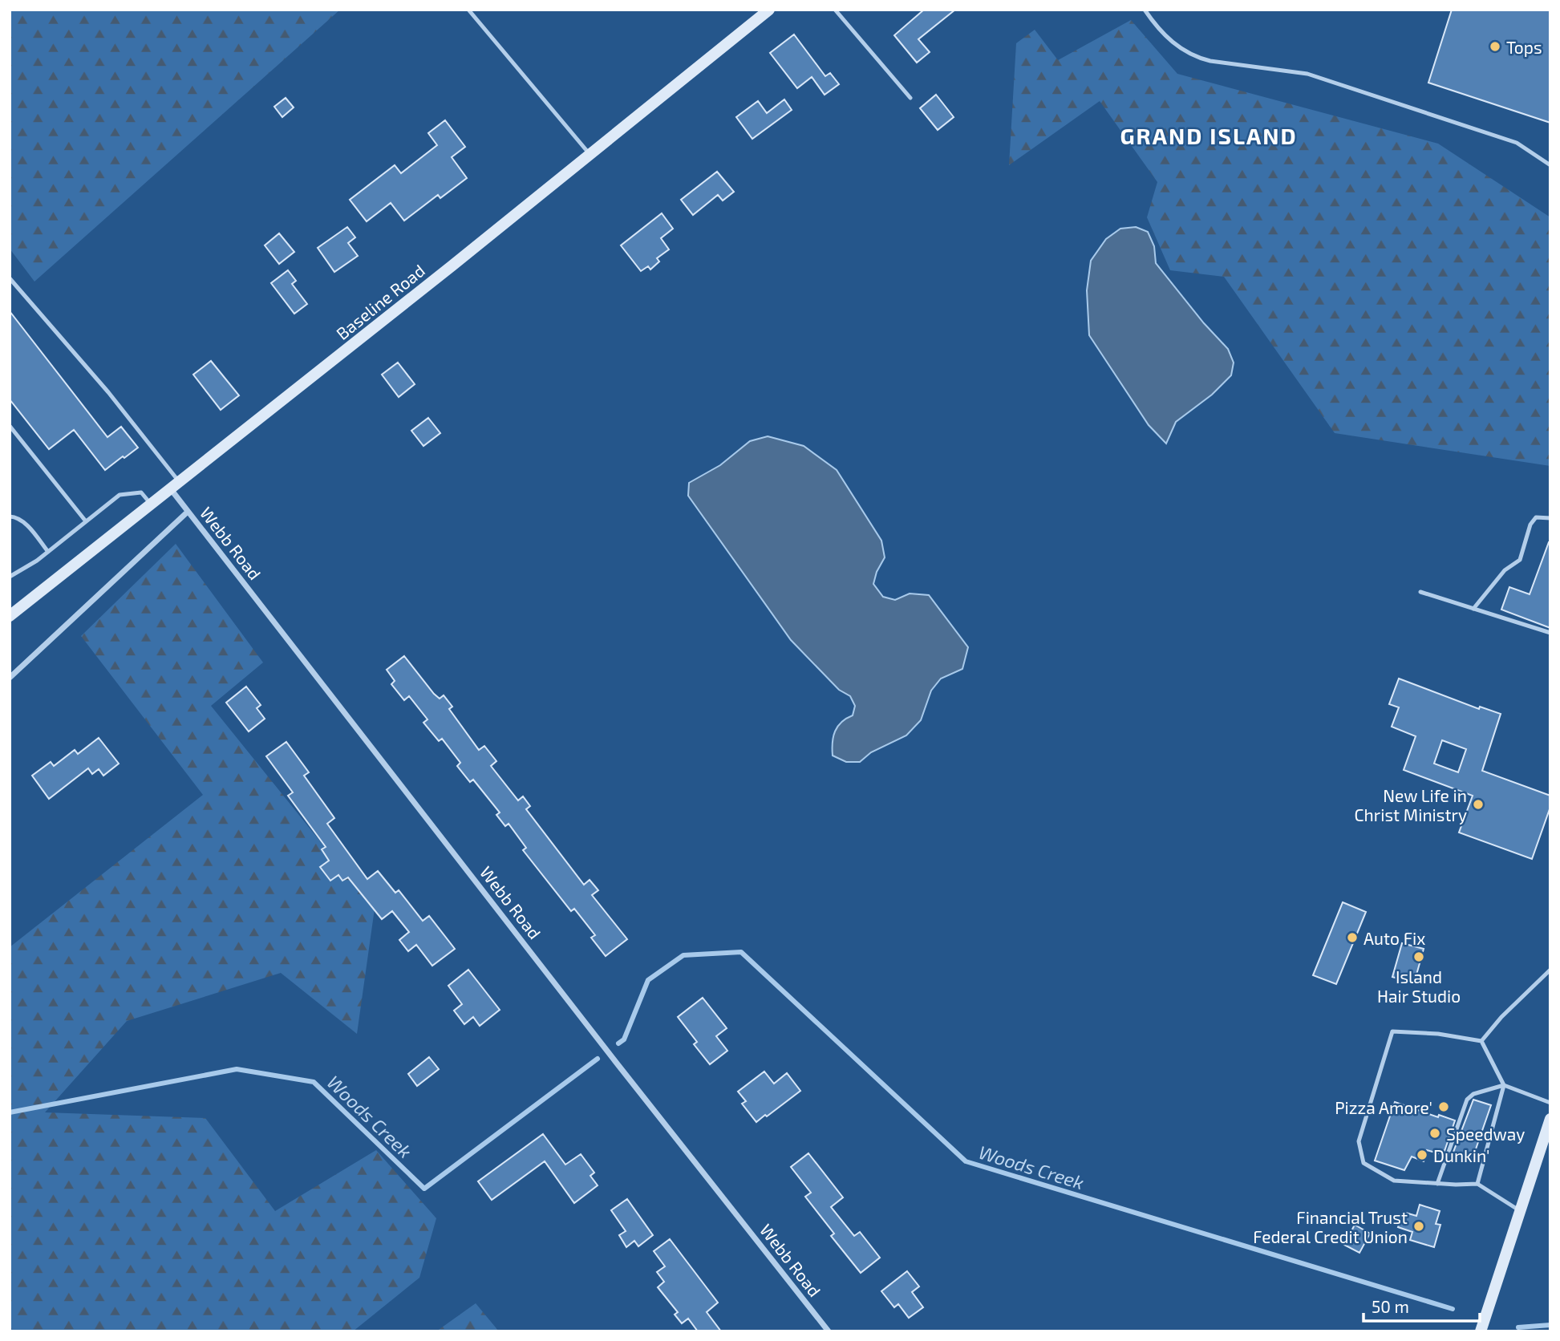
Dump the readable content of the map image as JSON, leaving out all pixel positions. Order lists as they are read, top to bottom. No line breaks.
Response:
{"streets":{"street":["Baseline Road","Webb Road"]},"crossings":[["Baseline Road","Webb Road"]],"districts":["GRAND ISLAND"],"water":["Woods Creek"],"places":["Tops","New Life in Christ Ministry","Auto Fix","Island Hair Studio","Pizza Amore'","Speedway","Dunkin'","Financial Trust Federal Credit Union"],"scale_bar":"50 m"}
